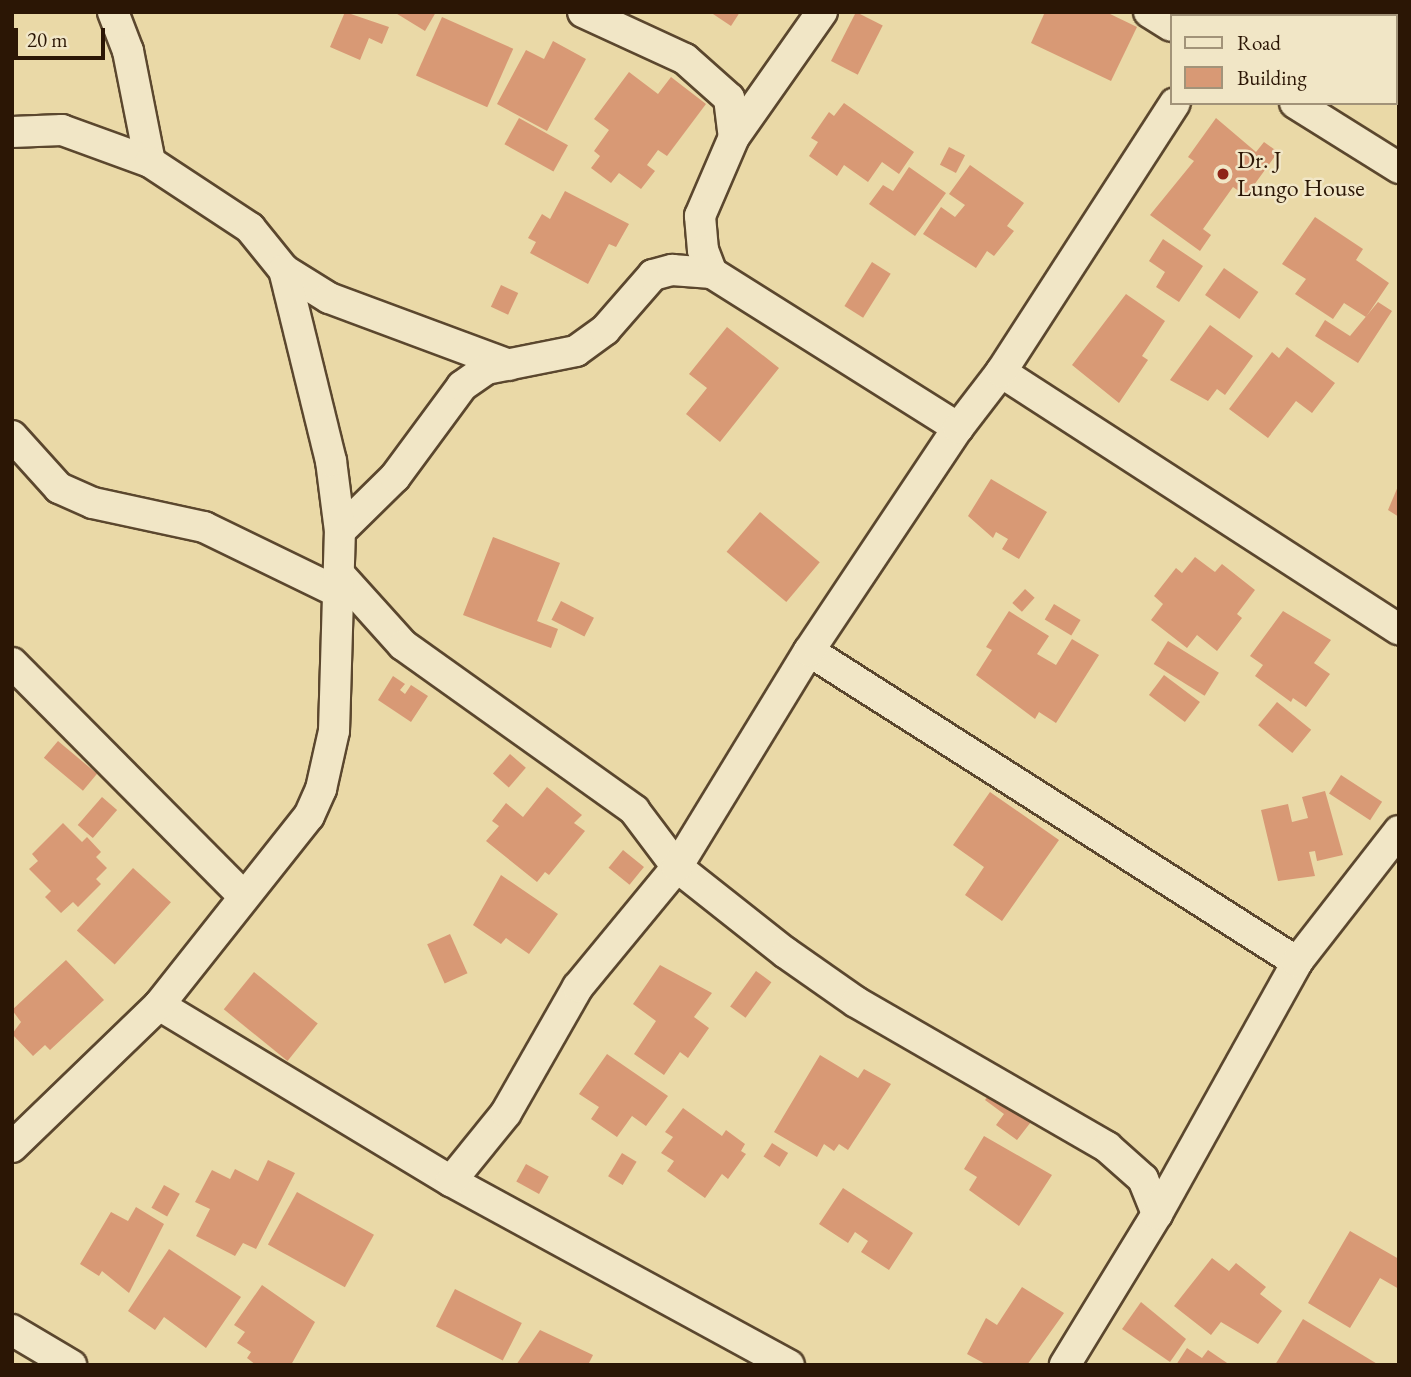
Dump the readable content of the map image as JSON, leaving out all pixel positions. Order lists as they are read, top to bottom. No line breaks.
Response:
{"places":["Dr. J Lungo House"],"legend":["Road","Building"],"scale_bar":"20 m"}
